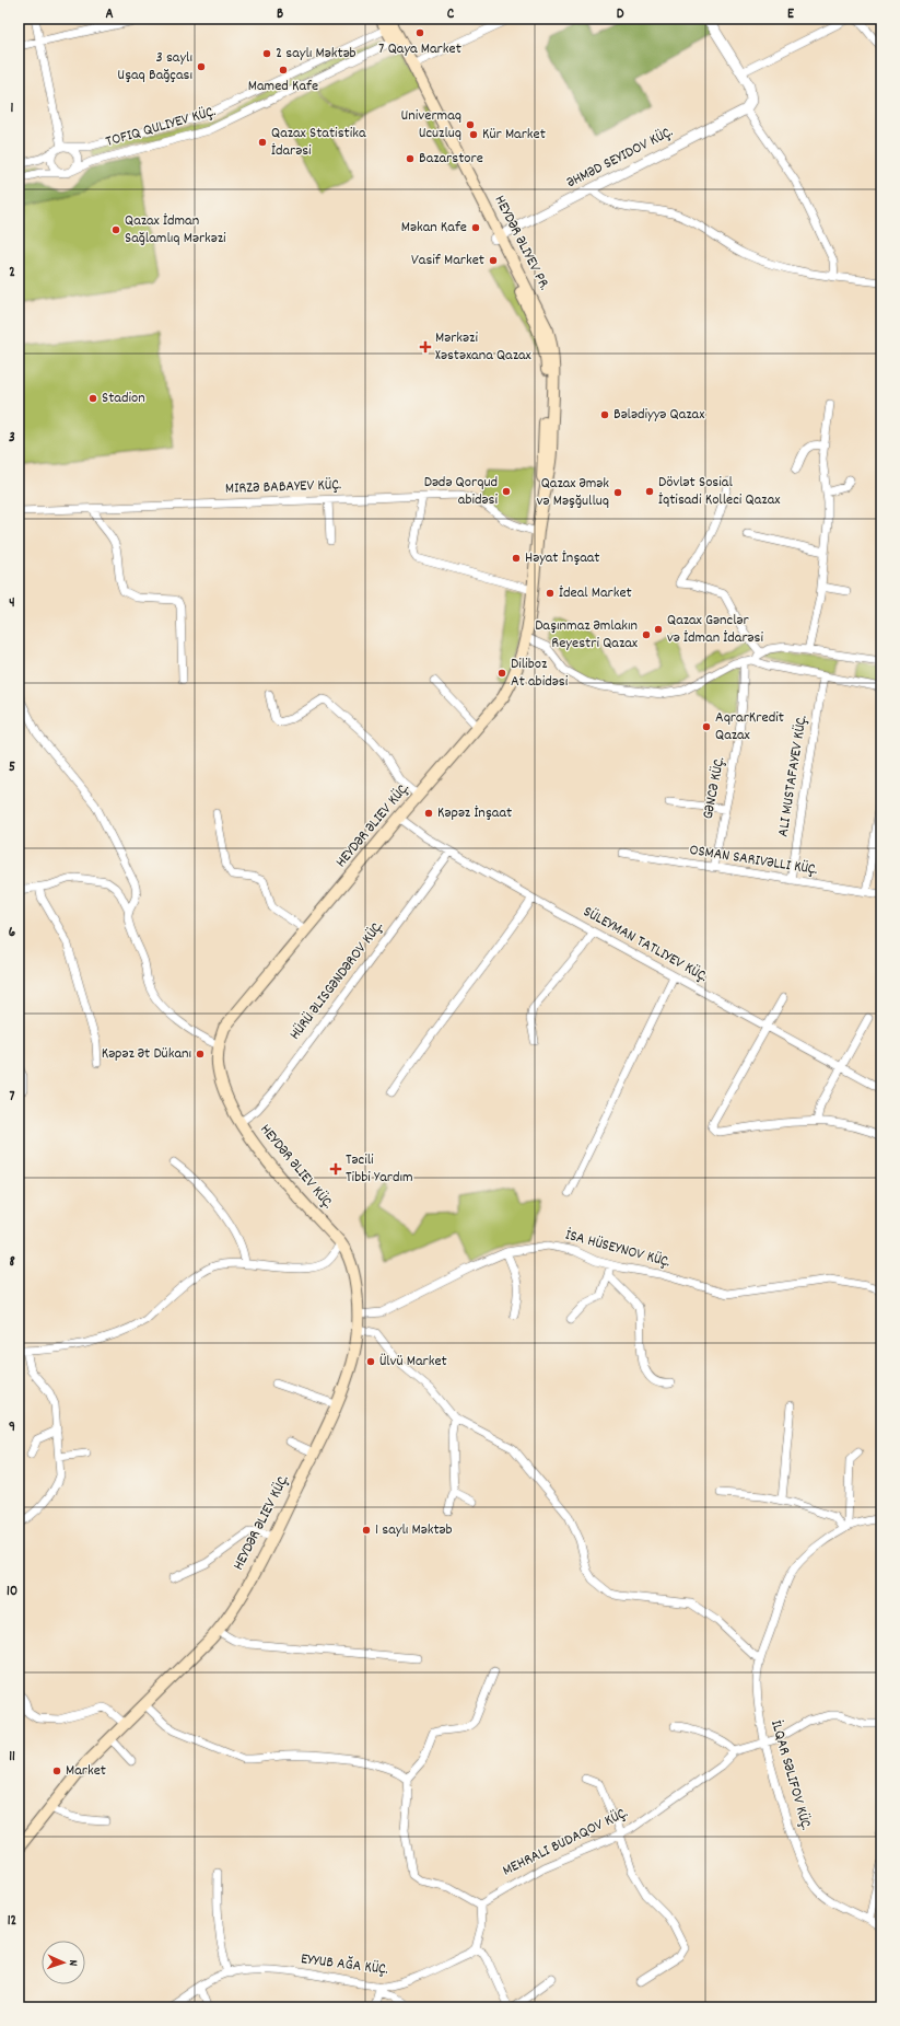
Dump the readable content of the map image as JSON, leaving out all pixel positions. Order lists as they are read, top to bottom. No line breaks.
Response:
{"streets":{"main road":["HEYDƏR ƏLIYEV PR.","HEYDƏR ƏLIEV KÜÇ."],"street":["TOFIQ QULIYEV KÜÇ.","ƏHMƏD SEYIDOV KÜÇ.","MIRZƏ BABAYEV KÜÇ.","GƏNCƏ KÜÇ.","HÜRÜ ƏLISGƏNDƏROV KÜÇ.","İSA HÜSEYNOV KÜÇ.","İLQAR SƏLIFOV KÜÇ.","EYYUB AĞA KÜÇ."]},"crossings":[["TOFIQ QULIYEV KÜÇ.","HEYDƏR ƏLIYEV PR."],["ƏHMƏD SEYIDOV KÜÇ.","HEYDƏR ƏLIYEV PR."],["ƏHMƏD SEYIDOV KÜÇ.","HEYDƏR ƏLIEV KÜÇ."],["HEYDƏR ƏLIYEV PR.","HEYDƏR ƏLIEV KÜÇ."],["MIRZƏ BABAYEV KÜÇ.","HEYDƏR ƏLIEV KÜÇ."],["HEYDƏR ƏLIEV KÜÇ.","HÜRÜ ƏLISGƏNDƏROV KÜÇ."],["HEYDƏR ƏLIEV KÜÇ.","İSA HÜSEYNOV KÜÇ."]],"places":{"other":["7 Qaya Market","2 saylı Məktəb","3 saylı Uşaq Bağçası","Mamed Kafe","Univermaq Ucuzluq","Kür Market","Qazax Statistika İdarəsi","Bazarstore","Məkan Kafe","Qazax İdman Sağlamlıq Mərkəzi","Vasif Market","Stadion","Bələdiyyə Qazax","Dədə Qorqud abidəsi","Dövlət Sosial İqtisadi Kolleci Qazax","Qazax Əmək və Məşğulluq","Həyat İnşaat","İdeal Market","Qazax Gənclər və İdman İdarəsi","Daşınmaz Əmlakın Reyestri Qazax","Diliboz At abidəsi","AqrarKredit Qazax","Kəpəz İnşaat","Kəpəz Ət Dükanı","Ülvü Market","1 saylı Məktəb","Market"],"health":["Mərkəzi Xəstəxana Qazax","Təcili Tibbi Yardım"]},"north":"right","grid":{"columns":["A","B","C","D","E"],"rows":["1","2","3","4","5","6","7","8","9","10","11","12"]}}
